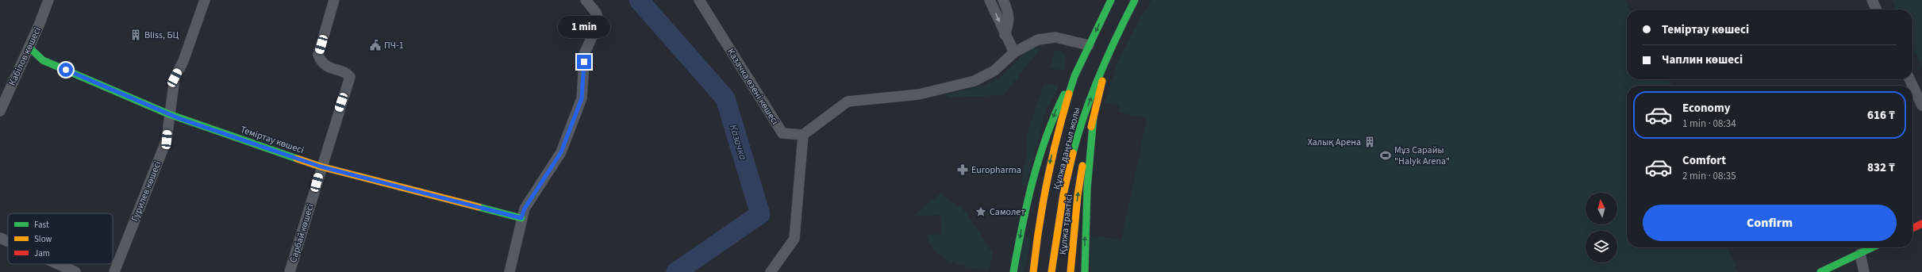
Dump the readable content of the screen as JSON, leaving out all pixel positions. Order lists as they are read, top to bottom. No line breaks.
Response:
{"streets":{"main road":["Теміртау көшесі","Құлжа даңғыл жолы","Құлжа трактісі"],"street":["Кабілов көшесі","Казачка өзені көшесі","Гурилев көшесі","Сарбай көшесі"]},"crossings":[["Кабілов көшесі","Теміртау көшесі"],["Теміртау көшесі","Гурилев көшесі"],["Теміртау көшесі","Сарбай көшесі"],["Құлжа даңғыл жолы","Құлжа трактісі"]],"water":["Казачка"],"places":{"building":["Bliss, БЦ","Халық Арена"],"public building":["ПЧ-1"],"sports":["Мұз Сарайы \"Halyk Arena\""],"pharmacy":["Europharma"],"place":["Самолет"]},"legend":["Fast","Slow","Jam"],"north":"top","page":{"banner":["Теміртау көшесі","Чаплин көшесі"],"bubble":"1 min","list":[{"name":"Economy","note":"1 min · 08:34","value":"616 ₸"},{"name":"Comfort","note":"2 min · 08:35","value":"832 ₸"}],"buttons":"Confirm"}}
